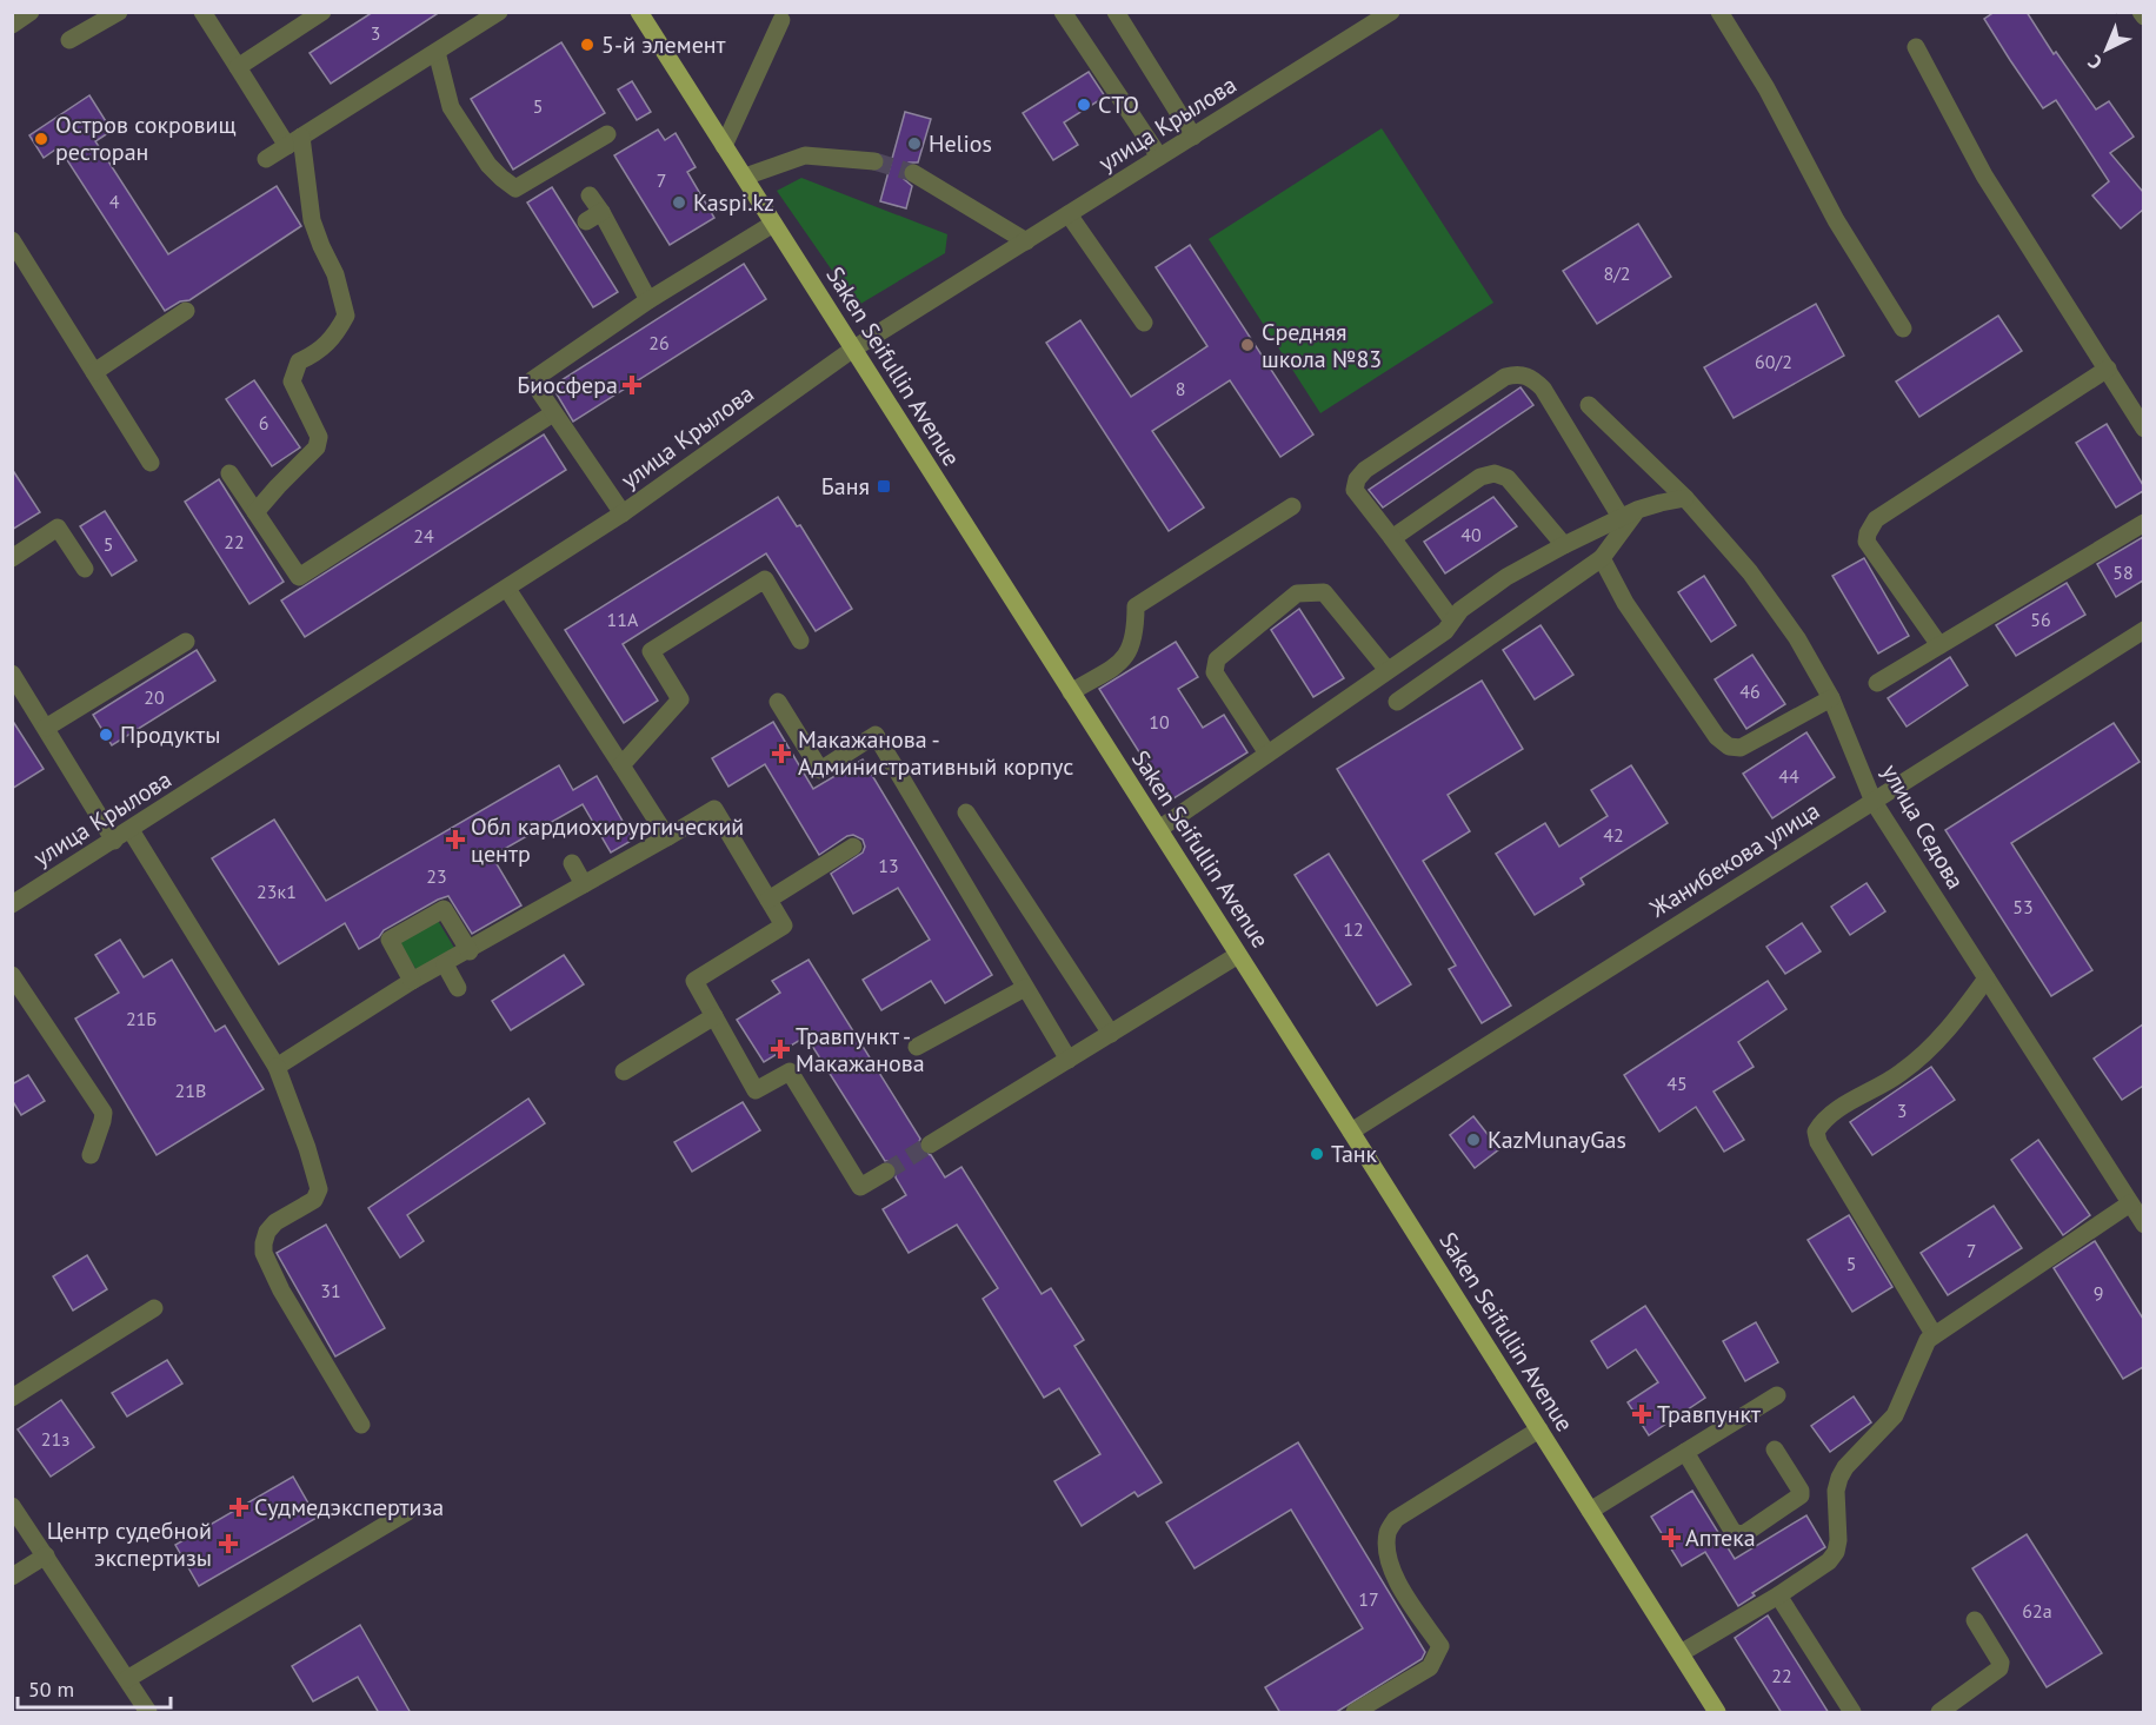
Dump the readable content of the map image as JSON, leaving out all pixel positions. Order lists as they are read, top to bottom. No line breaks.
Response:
{"streets":{"main road":["Saken Seifullin Avenue"],"street":["улица Крылова","улица Седова","Жанибекова улица"]},"crossings":[["улица Крылова","Saken Seifullin Avenue"],["Saken Seifullin Avenue","Жанибекова улица"],["улица Седова","Жанибекова улица"]],"places":{"other":["5-й элемент","СТО","Остров сокровищ ресторан","Helios","Kaspi.kz","Средняя школа №83","Продукты","KazMunayGas","Танк"],"health":["Биосфера","Макажанова - Административный корпус","Обл кардиохирургический центр","Травпункт - Макажанова","Травпункт","Судмедэкспертиза","Аптека","Центр судебной экспертизы"],"transit":["Баня"]},"house_numbers":["3","5","7","4","8/2","26","60/2","8","6","40","24","22","5","58","11А","56","46","20","10","44","42","13","23","23к1","53","12","21Б","45","21В","3","7","5","31","9","21з","17","62а","22"],"scale_bar":"50 m","north":"bottom left"}
